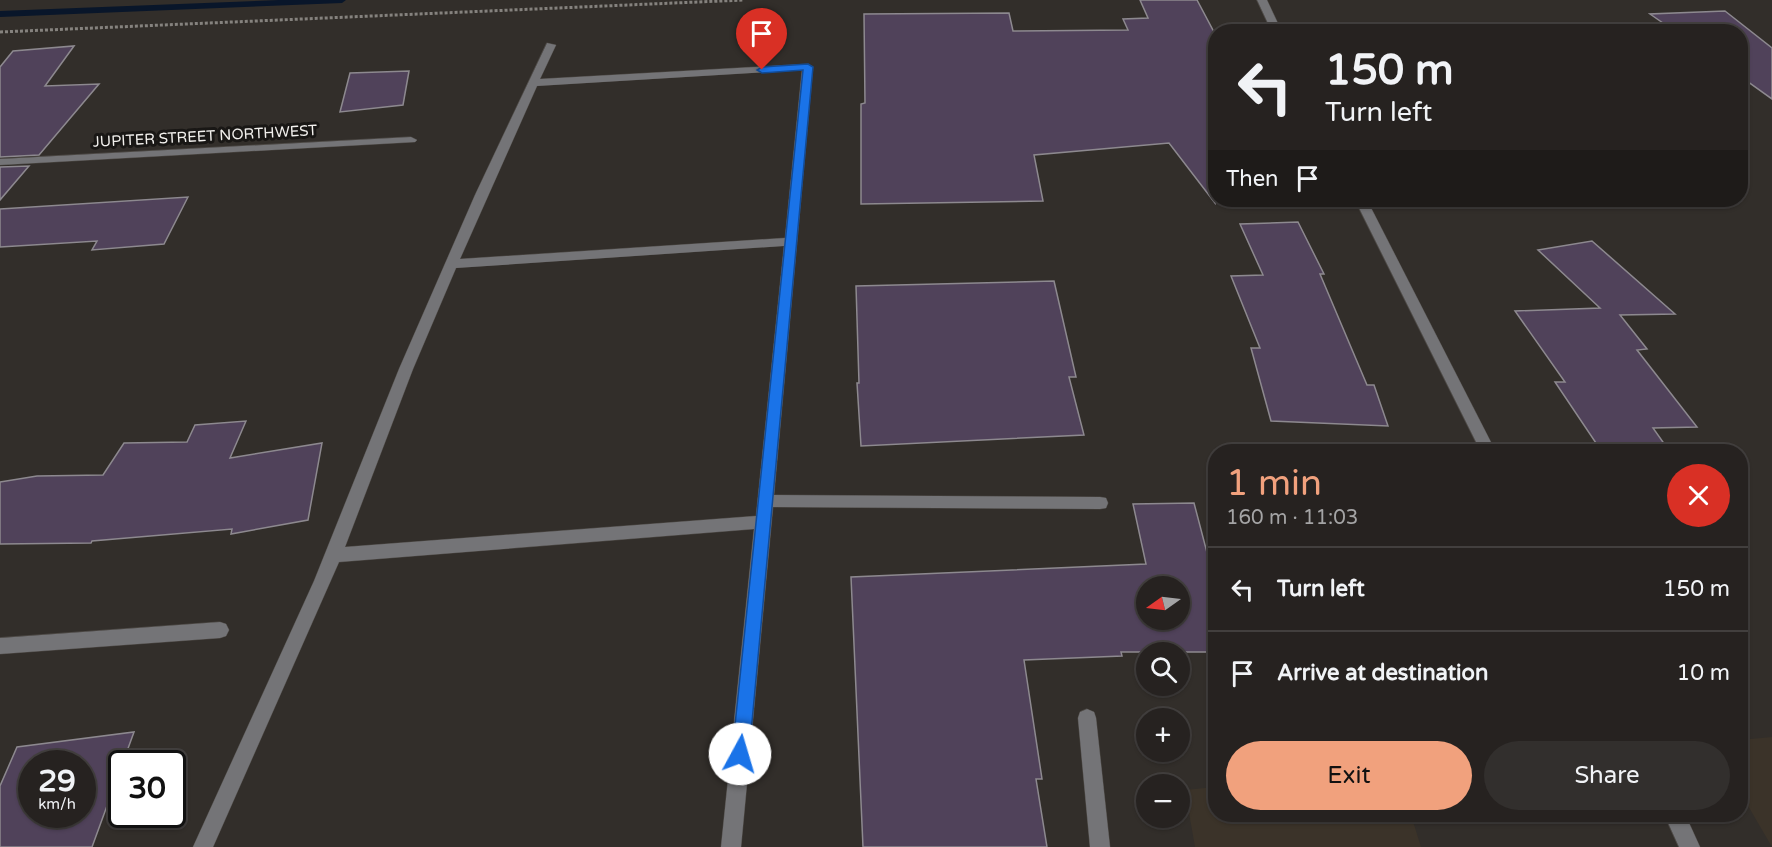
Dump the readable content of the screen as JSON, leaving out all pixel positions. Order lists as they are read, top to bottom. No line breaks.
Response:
{"streets":{"street":["JUPITER STREET NORTHWEST"]},"north":"left","page":{"turn":["150 m","Turn left"],"then":"Then","heading":["1 min","160 m · 11:03"],"list":[{"name":"Turn left","value":"150 m"},{"name":"Arrive at destination","value":"10 m"}],"map_buttons":["+","−"],"buttons":["Exit","Share"],"speed":"29 km/h","limit":"30"}}
